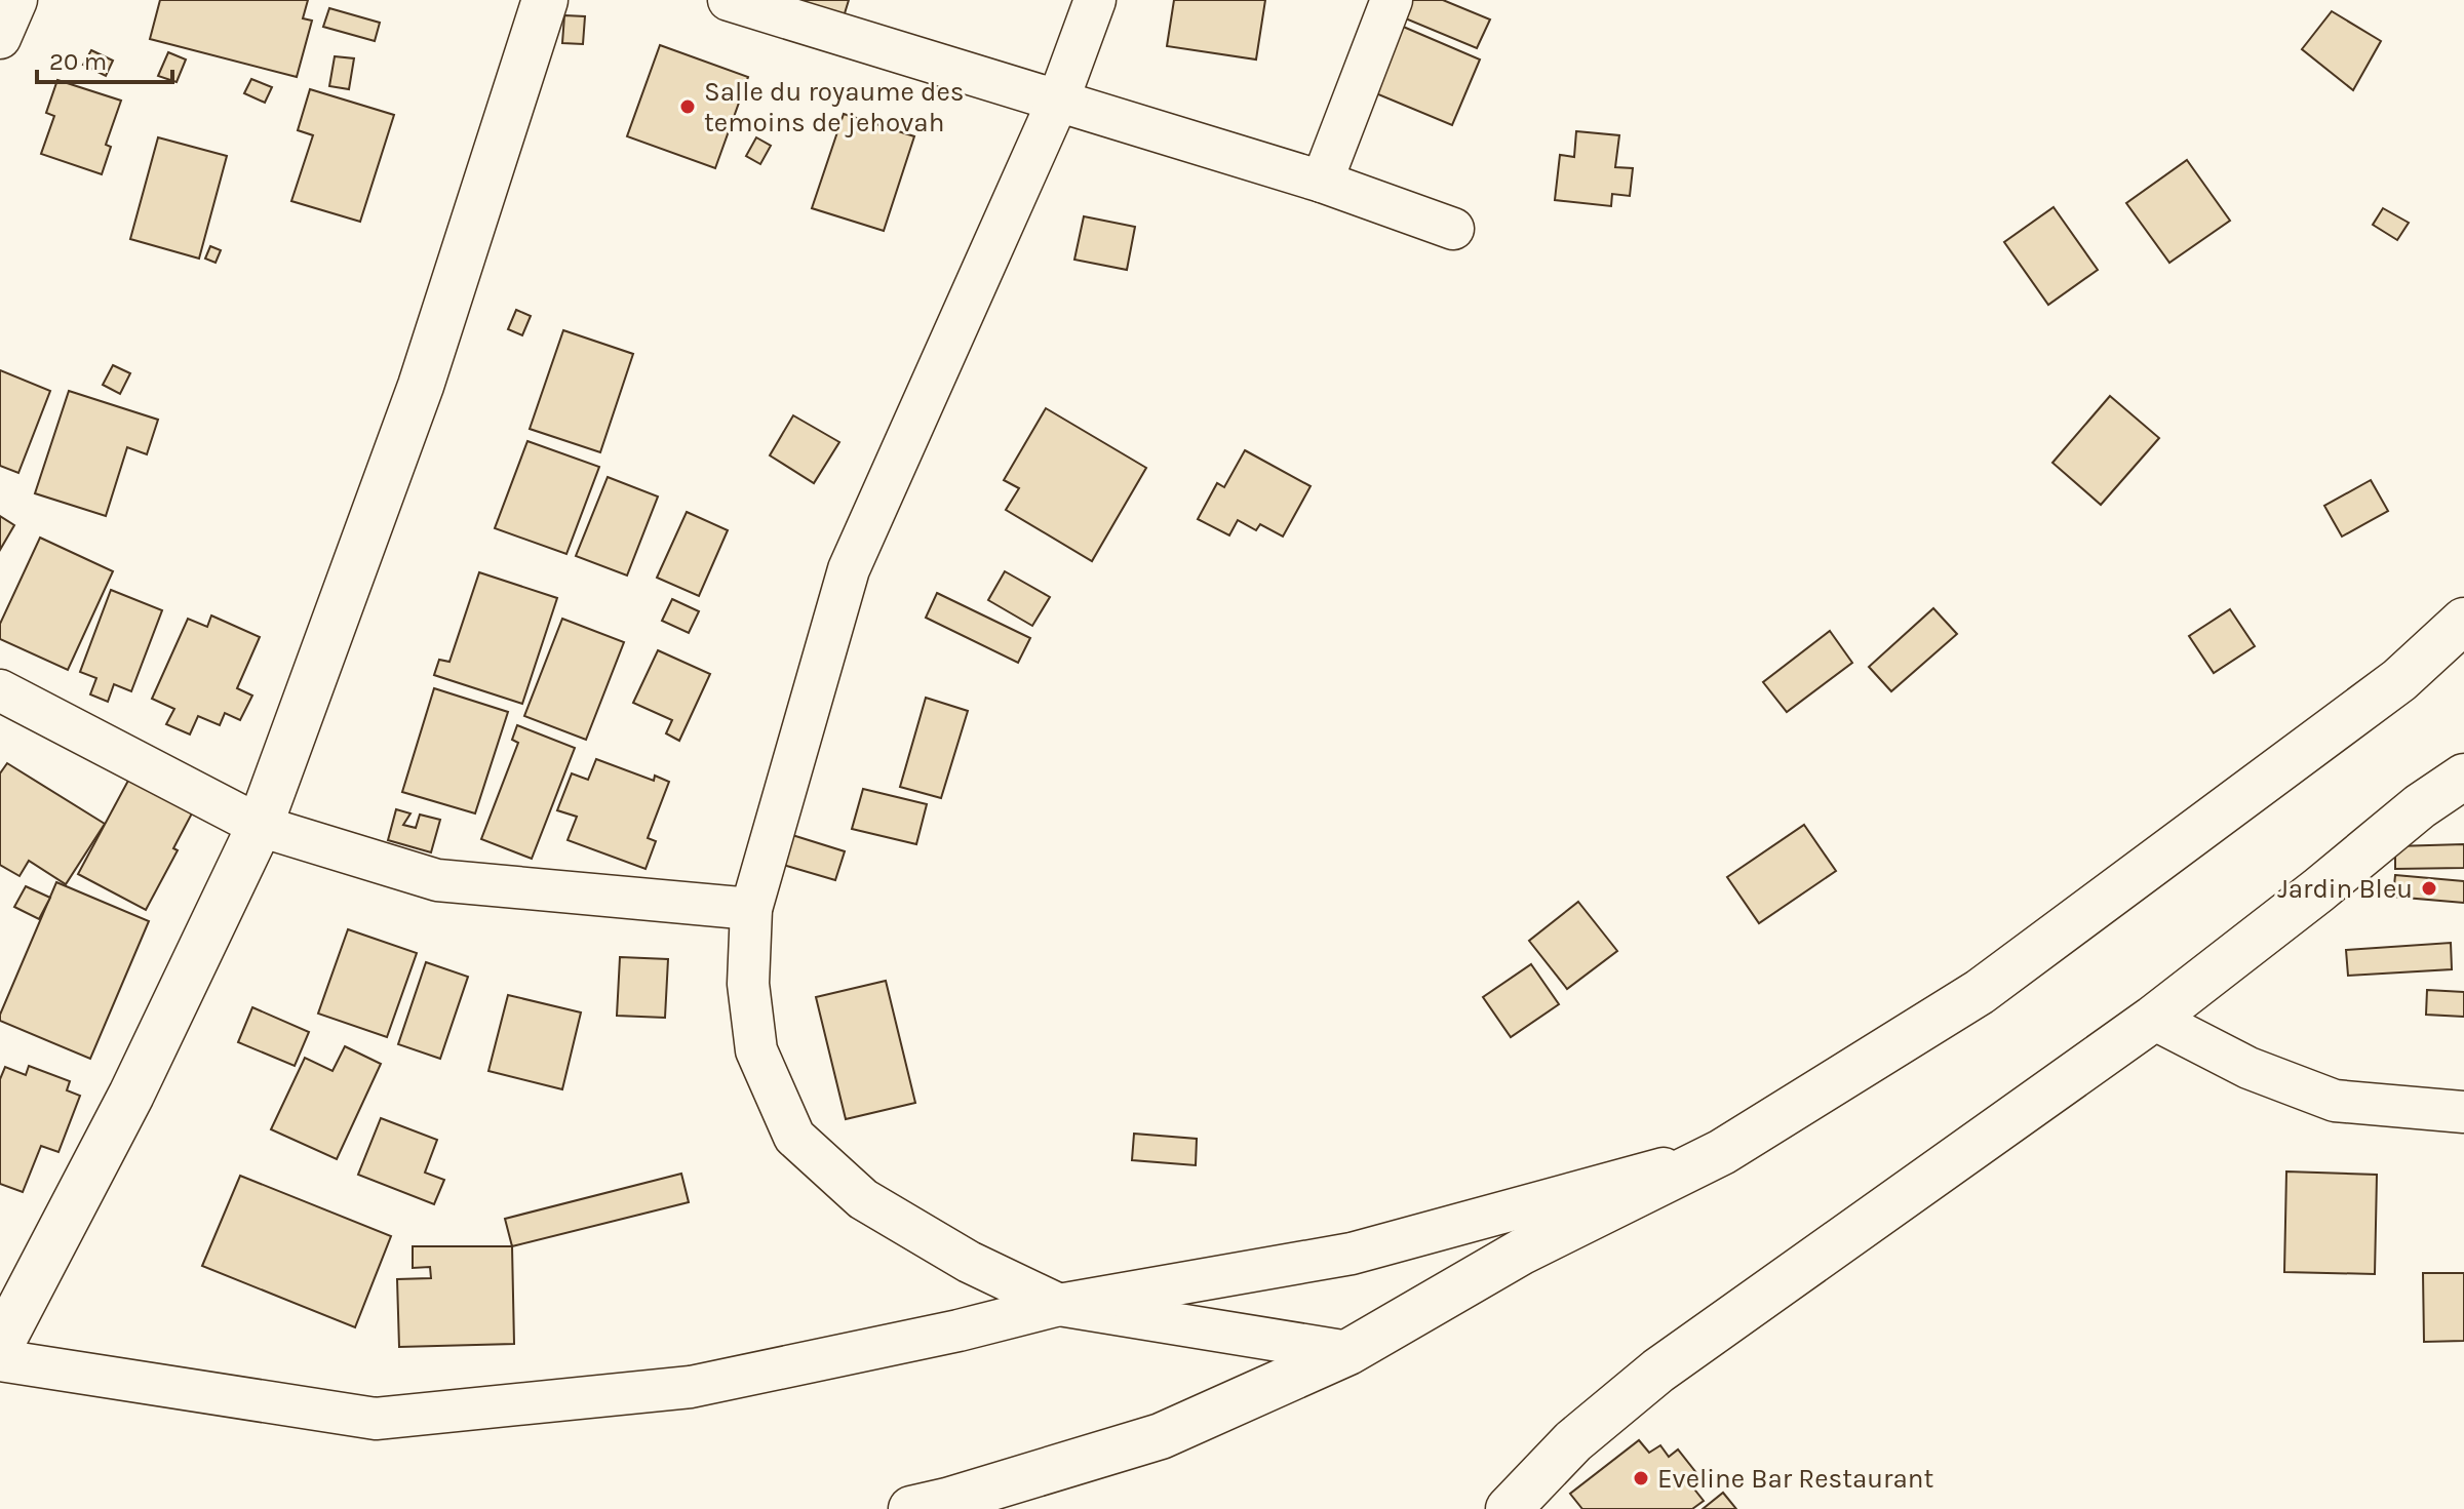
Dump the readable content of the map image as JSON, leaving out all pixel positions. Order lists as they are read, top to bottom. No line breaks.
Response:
{"places":["Salle du royaume des temoins de jehovah","Jardin Bleu","Eveline Bar Restaurant"],"scale_bar":"20 m"}
